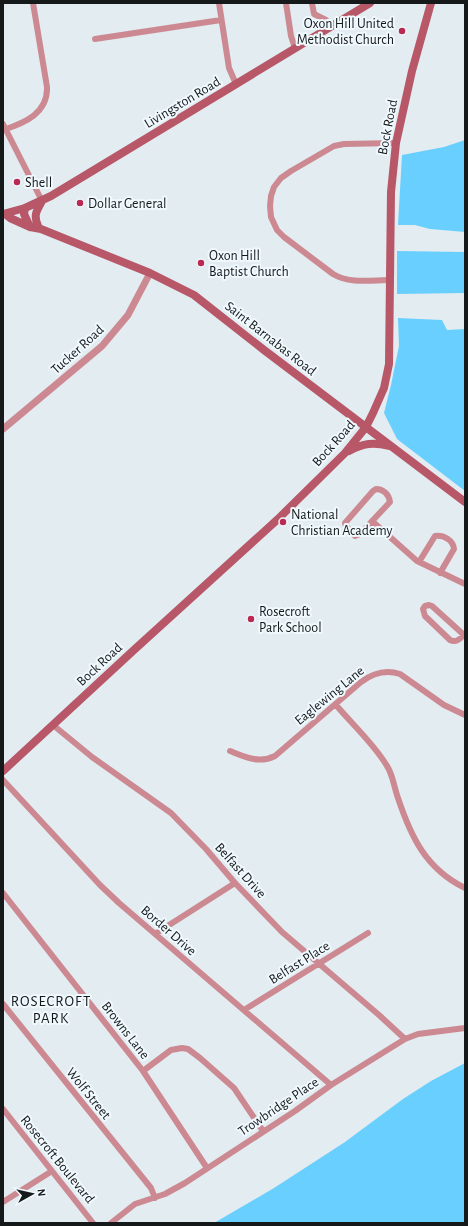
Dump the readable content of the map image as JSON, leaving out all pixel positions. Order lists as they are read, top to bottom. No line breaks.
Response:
{"streets":{"main road":["Livingston Road","Bock Road","Saint Barnabas Road"],"street":["Tucker Road","Eaglewing Lane","Belfast Drive","Border Drive","Belfast Place","Browns Lane","Wolf Street","Trowbridge Place","Rosecroft Boulevard"]},"crossings":[["Livingston Road","Saint Barnabas Road"],["Bock Road","Saint Barnabas Road"],["Bock Road","Belfast Drive"],["Saint Barnabas Road","Tucker Road"],["Belfast Drive","Belfast Place"],["Belfast Drive","Trowbridge Place"],["Border Drive","Belfast Place"],["Border Drive","Trowbridge Place"],["Browns Lane","Trowbridge Place"],["Wolf Street","Trowbridge Place"]],"districts":["ROSECROFT PARK"],"places":["Oxon Hill United Methodist Church","Shell","Dollar General","Oxon Hill Baptist Church","National Christian Academy","Rosecroft Park School"],"north":"right"}
